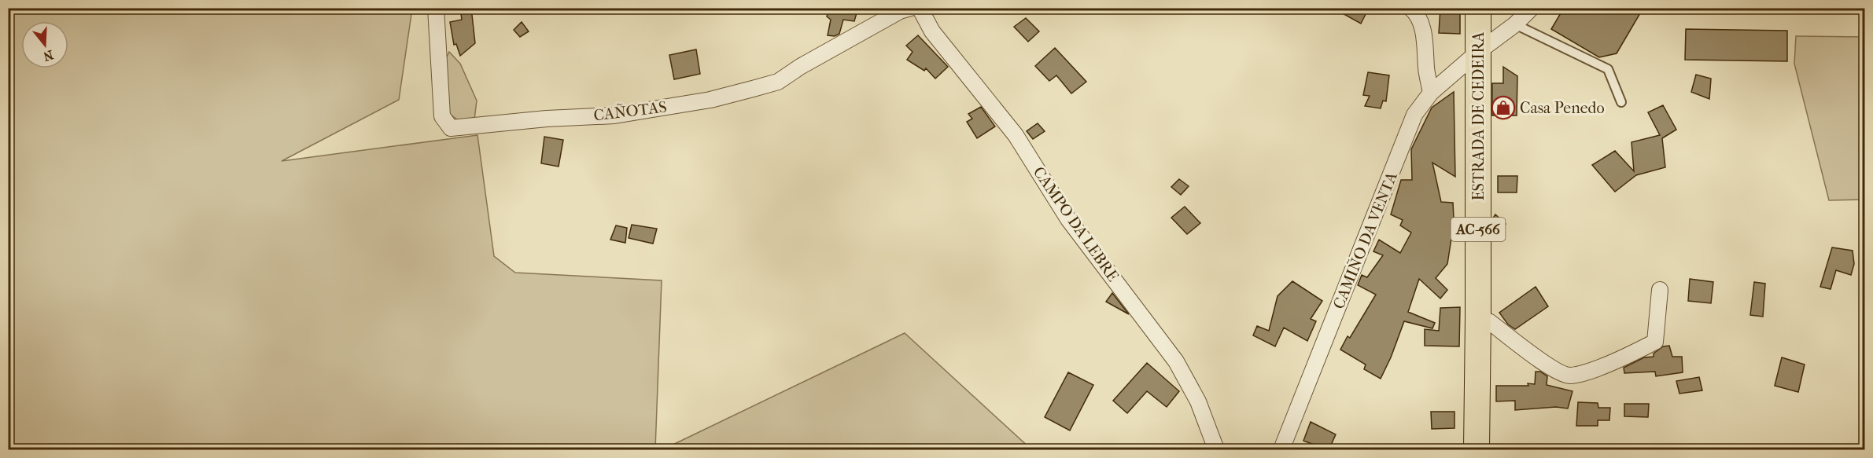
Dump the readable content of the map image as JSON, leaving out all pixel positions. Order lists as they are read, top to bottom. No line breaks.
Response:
{"streets":{"main road":["ESTRADA DE CEDEIRA","AC-566"],"street":["CAÑOTAS","CAMPO DA LEBRE","CAMIÑO DA VENTA"]},"crossings":[["ESTRADA DE CEDEIRA","CAMIÑO DA VENTA"]],"places":{"shop":["Casa Penedo"]},"north":"bottom"}
